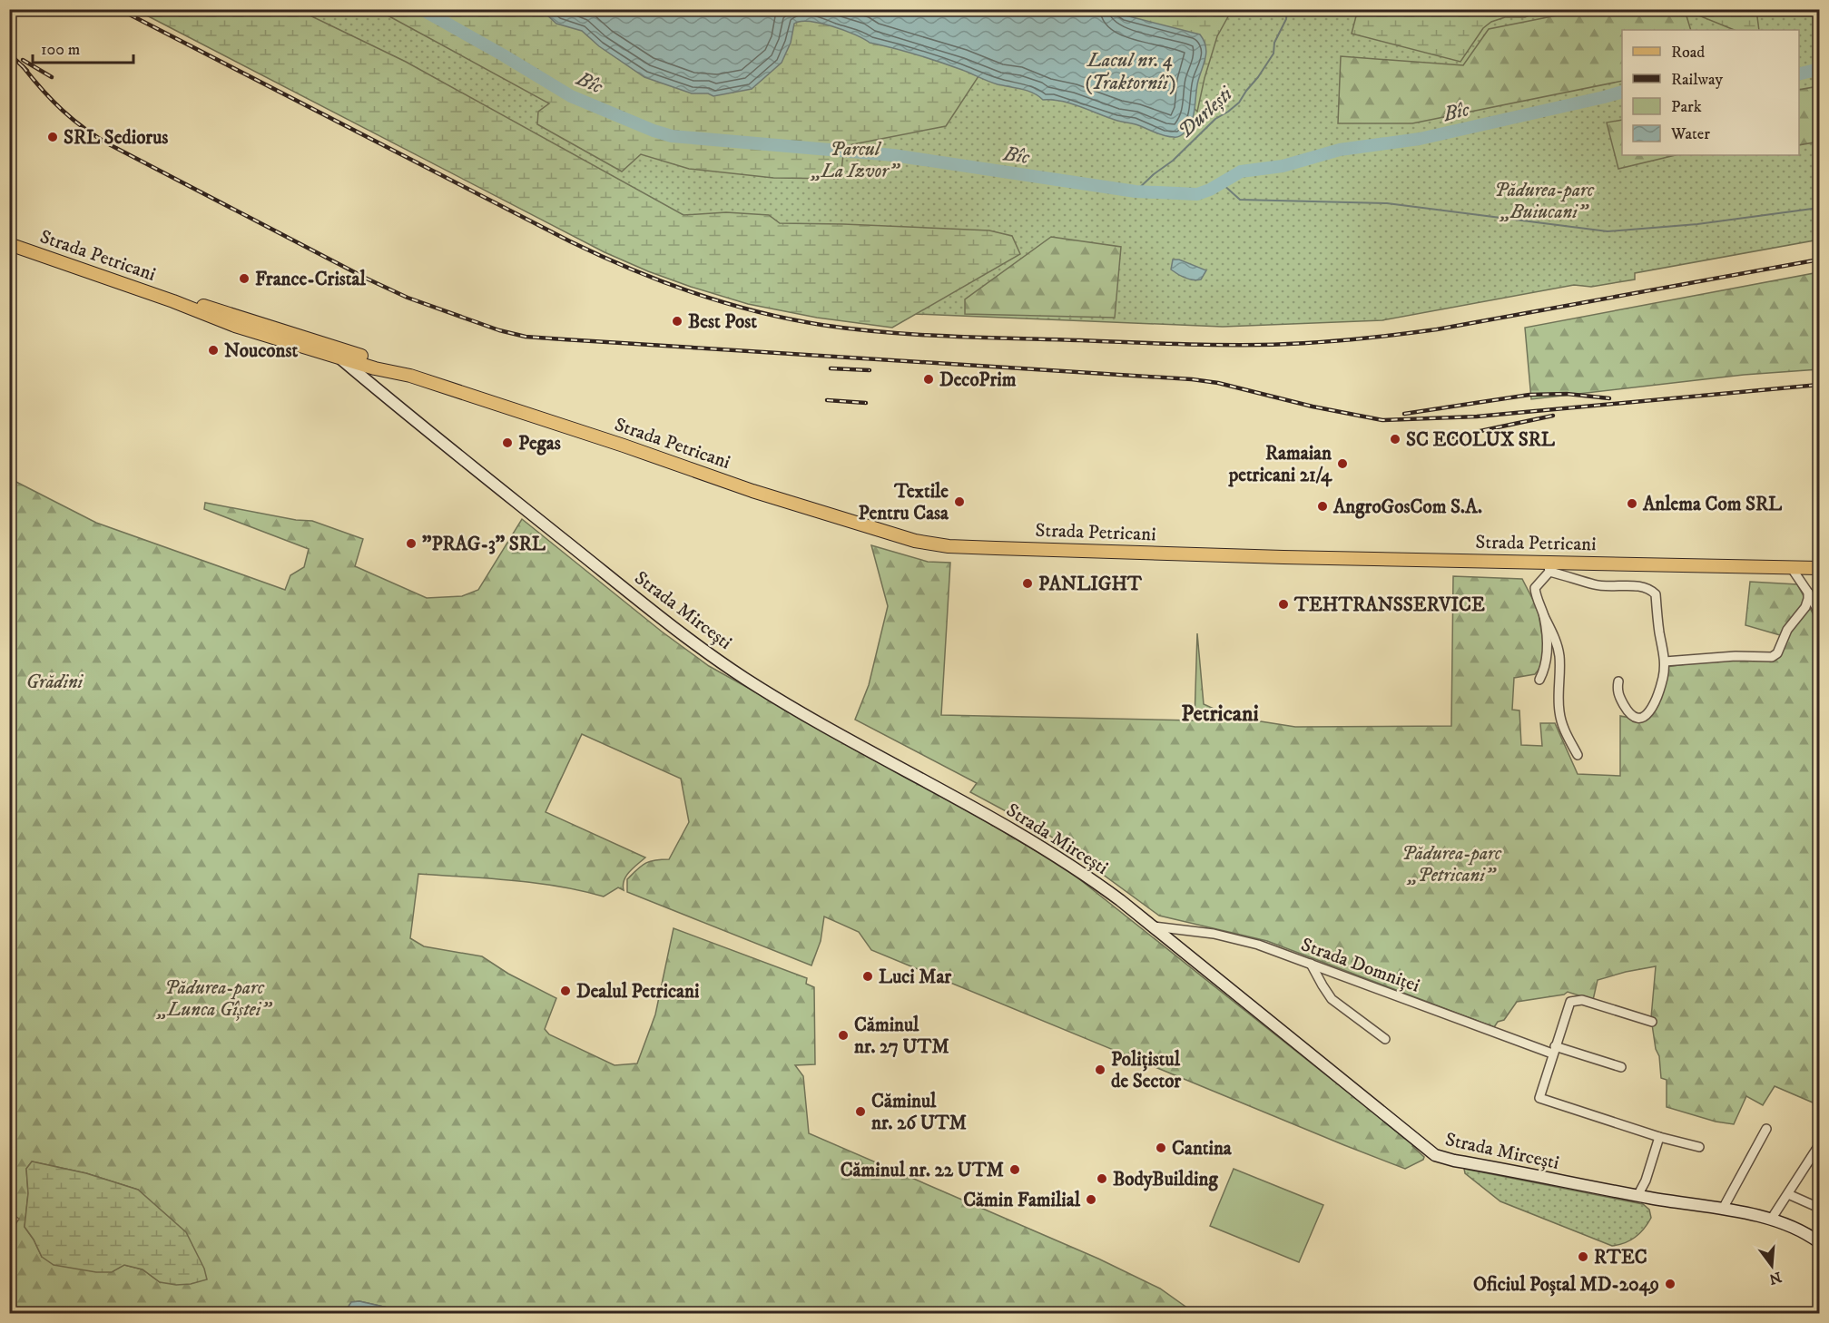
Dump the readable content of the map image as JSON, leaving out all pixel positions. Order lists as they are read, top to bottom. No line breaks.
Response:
{"streets":{"main road":["Strada Petricani","Strada Mircești"],"street":["Strada Domniței"]},"crossings":[["Strada Petricani","Strada Mircești"],["Strada Mircești","Strada Domniței"]],"districts":["Petricani"],"water":["Lacul nr. 4 (Traktornîi)","Bîc","Durlești"],"parks":["Parcul „La Izvor”","Pădurea-parc „Buiucani”","Grădini","Pădurea-parc „Petricani”","Pădurea-parc „Lunca Gîștei”"],"places":["SRL Sediorus","France-Cristal","Best Post","Nouconst","DecoPrim","SC ECOLUX SRL","Pegas","Ramaian petricani 21/4","Textile Pentru Casa","Anlema Com SRL","AngroGosCom S.A.","\"PRAG-3\" SRL","PANLIGHT","TEHTRANSSERVICE","Luci Mar","Dealul Petricani","Căminul nr. 27 UTM","Polițistul de Sector","Căminul nr. 26 UTM","Cantina","Căminul nr. 22 UTM","BodyBuilding","Cămin Familial","RTEC","Oficiul Poștal MD-2049"],"legend":["Road","Railway","Park","Water"],"scale_bar":"100 m","north":"bottom"}
